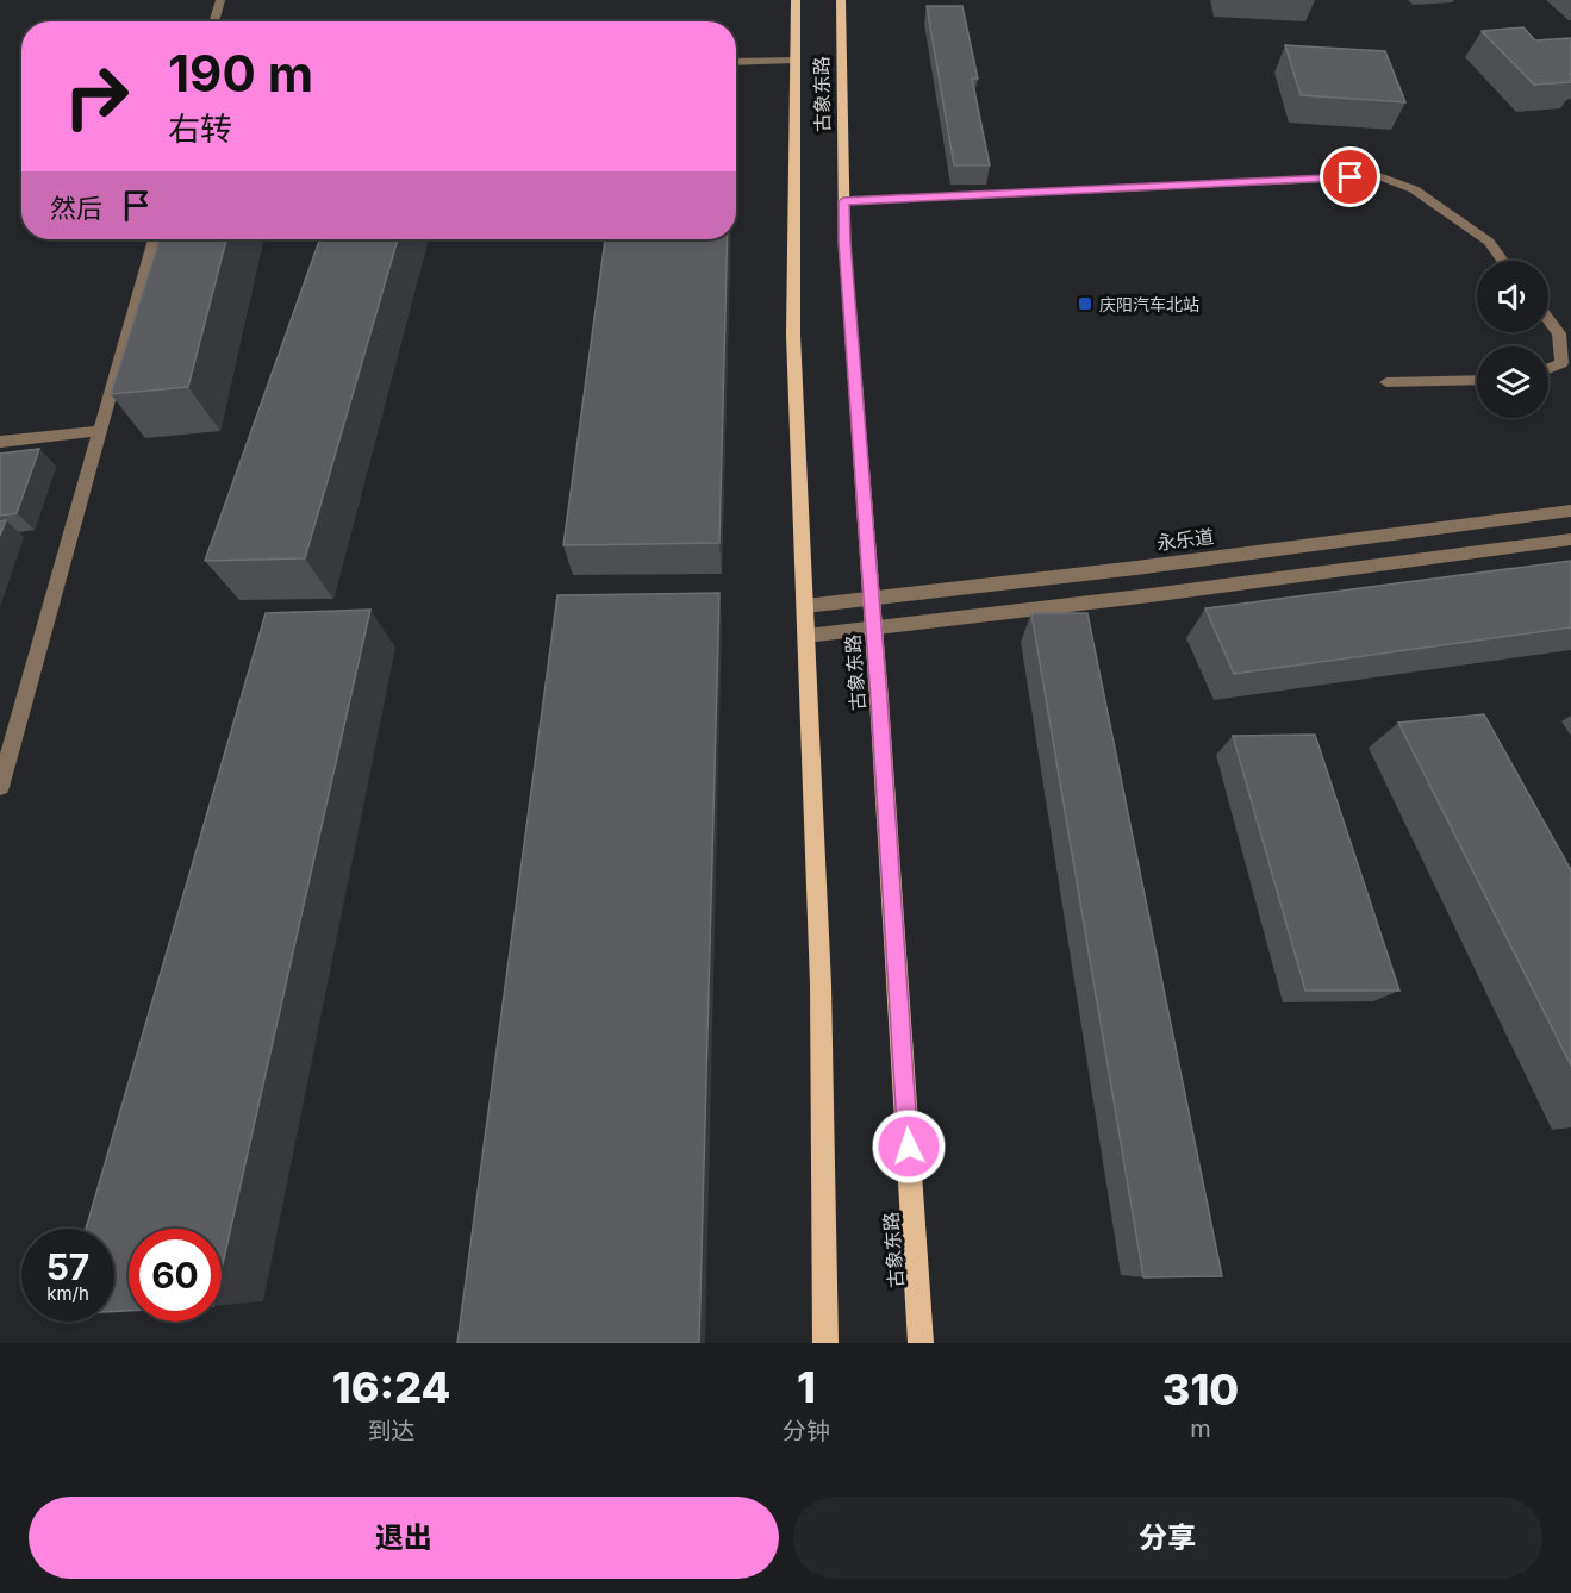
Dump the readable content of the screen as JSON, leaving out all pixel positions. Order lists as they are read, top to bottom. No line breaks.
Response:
{"streets":{"main road":["古象东路"],"street":["永乐道"]},"crossings":[["古象东路","永乐道"]],"places":{"transit":["庆阳汽车北站"]},"page":{"turn":["190 m","右转"],"then":"然后","speed":"57 km/h","limit":"60","eta":["16:24","到达","1","分钟","310","m"],"buttons":["退出","分享"]}}
